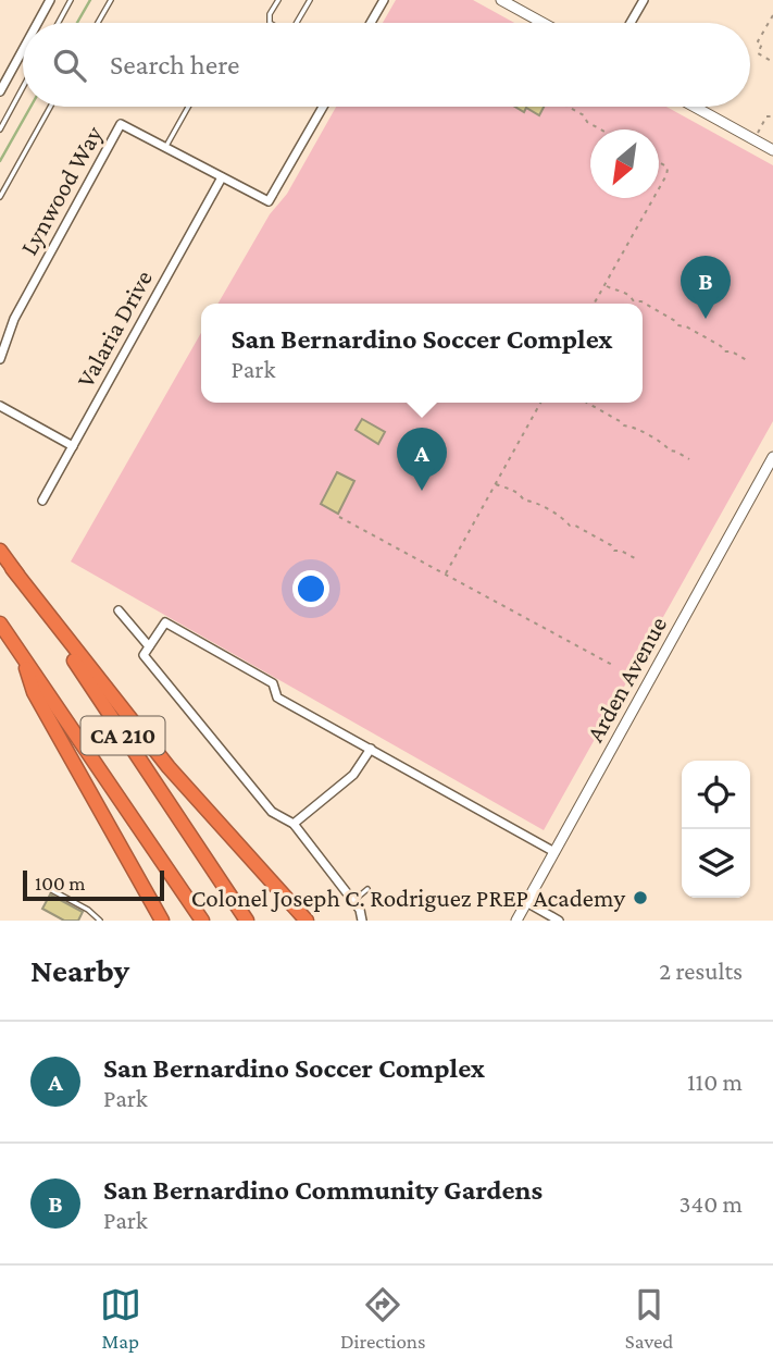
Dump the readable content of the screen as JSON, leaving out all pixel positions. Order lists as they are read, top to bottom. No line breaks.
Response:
{"streets":{"highway":["CA 210"],"street":["Lynwood Way","Valaria Drive","Arden Avenue"]},"places":["Colonel Joseph C. Rodriguez PREP Academy"],"scale_bar":"100 m","north":"bottom left","page":{"search":"Search here","pins":["B","A"],"popup":["San Bernardino Soccer Complex","Park"],"scale":"100 m","heading":["Nearby","2 results"],"list":[{"mark":"A","name":"San Bernardino Soccer Complex","note":"Park","value":"110 m"},{"mark":"B","name":"San Bernardino Community Gardens","note":"Park","value":"340 m"}],"nav":["Map","Directions","Saved"]}}
